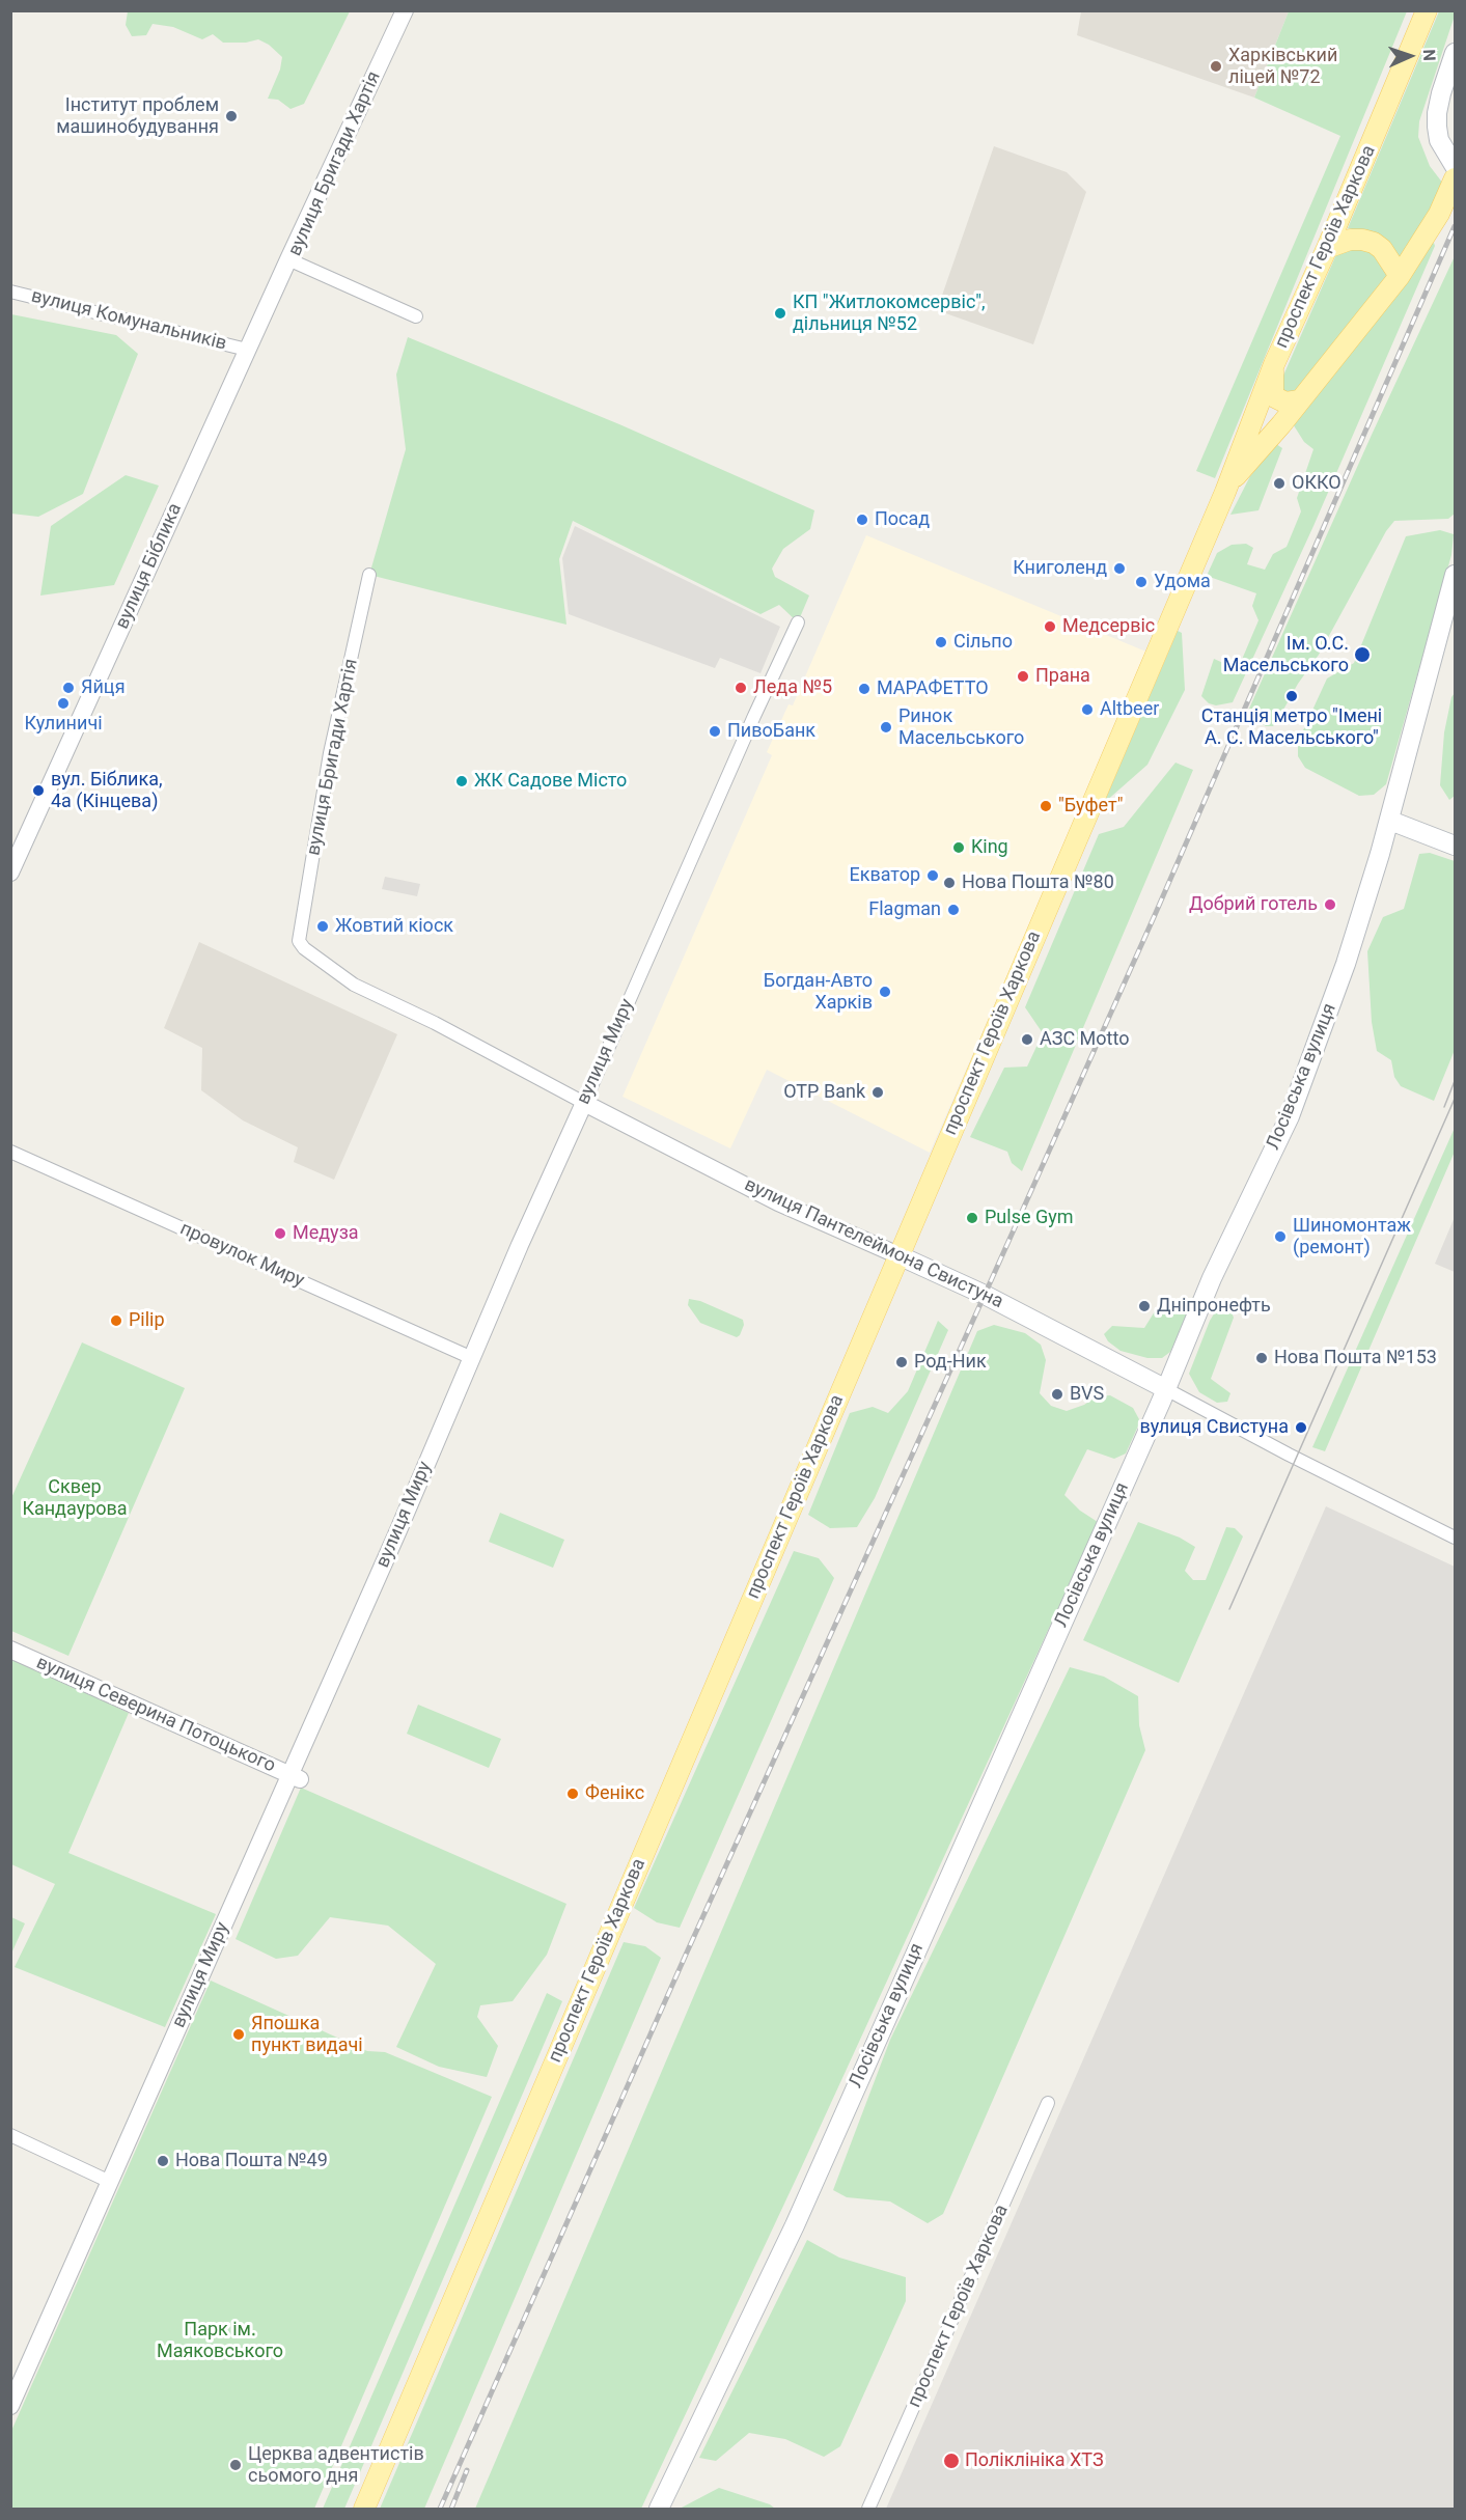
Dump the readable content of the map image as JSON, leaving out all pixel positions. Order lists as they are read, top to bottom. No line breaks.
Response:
{"streets":{"main road":["проспект Героїв Харкова","Лосівська вулиця","вулиця Пантелеймона Свистуна"],"street":["вулиця Бригади Хартія","вулиця Комунальників","вулиця Біблика","вулиця Миру","провулок Миру","вулиця Северина Потоцького"]},"crossings":[["вулиця Бригади Хартія","вулиця Біблика"],["вулиця Бригади Хартія","вулиця Пантелеймона Свистуна"],["проспект Героїв Харкова","вулиця Пантелеймона Свистуна"],["вулиця Комунальників","вулиця Біблика"],["вулиця Миру","вулиця Пантелеймона Свистуна"],["вулиця Миру","провулок Миру"],["вулиця Миру","вулиця Северина Потоцького"],["Лосівська вулиця","вулиця Пантелеймона Свистуна"]],"parks":["Сквер Кандаурова","Парк ім. Маяковського"],"places":["Харківський ліцей №72","Інститут проблем машинобудування","КП \"Житлокомсервіс\", дільниця №52","ОККО","Посад","Книголенд","Удома","Медсервіс","Сільпо","Ім. О.С. Масельського","Прана","Яйця","Леда №5","МАРАФЕТТО","Станція метро \"Імені А. С. Масельського\"","Кулиничі","Altbeer","Ринок Масельського","ПивоБанк","ЖК Садове Місто","вул. Біблика, 4а (Кінцева)","\"Буфет\"","King","Екватор","Нова Пошта №80","Добрий готель","Flagman","Жовтий кіоск","Богдан-Авто Харків","АЗС Motto","OTP Bank","Pulse Gym","Медуза","Шиномонтаж (ремонт)","Дніпронефть","Pilip","Нова Пошта №153","Род-Ник","BVS","вулиця Свистуна","Фенікс","Япошка пункт видачі","Нова Пошта №49","Поліклініка ХТЗ","Церква адвентистів сьомого дня"],"north":"right"}
